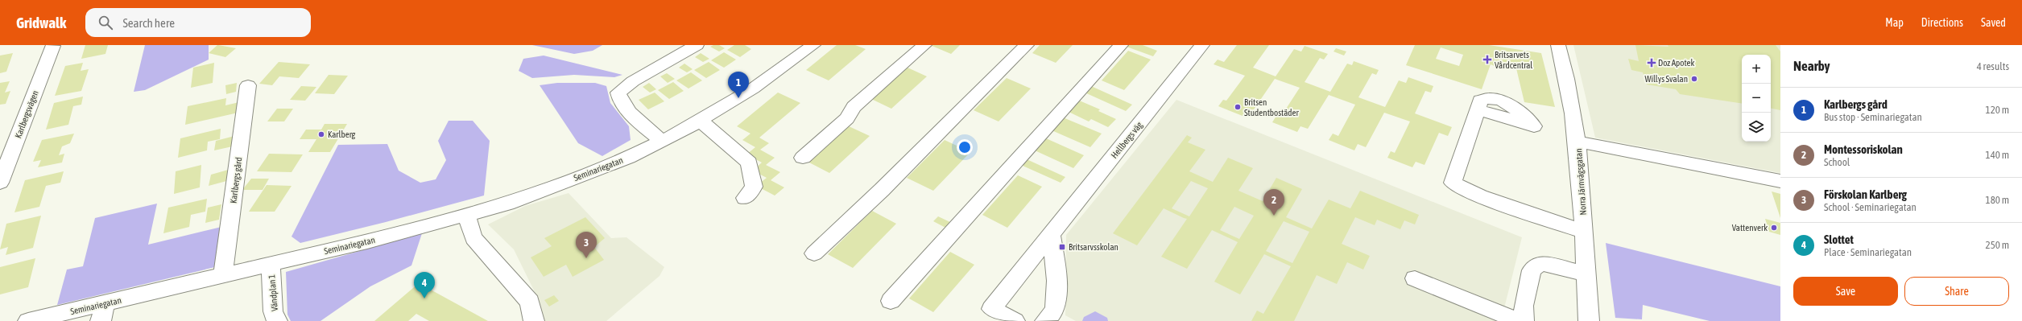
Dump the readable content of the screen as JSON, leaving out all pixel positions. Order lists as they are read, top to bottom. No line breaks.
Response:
{"streets":{"street":["Karlbergsvägen","Hellbergs väg","Seminariegatan","Karlbergs gård","Norra Järnvägsgatan","Vändplan 1"]},"crossings":[["Seminariegatan","Karlbergs gård"],["Seminariegatan","Vändplan 1"]],"places":{"health":["Britsarvets Vårdcentral","Doz Apotek"],"other":["Willys Svalan","Britsen Studentbostäder","Karlberg","Vattenverk"],"transit":["Britsarvsskolan"]},"page":{"header":"Gridwalk","search":"Search here","nav":["Map","Directions","Saved"],"heading":["Nearby","4 results"],"map_buttons":["+","−"],"pins":["1","2","3","4"],"list":[{"mark":"1","name":"Karlbergs gård","note":"Bus stop · Seminariegatan","value":"120 m"},{"mark":"2","name":"Montessoriskolan","note":"School","value":"140 m"},{"mark":"3","name":"Förskolan Karlberg","note":"School · Seminariegatan","value":"180 m"},{"mark":"4","name":"Slottet","note":"Place · Seminariegatan","value":"250 m"}],"buttons":["Save","Share"]}}
